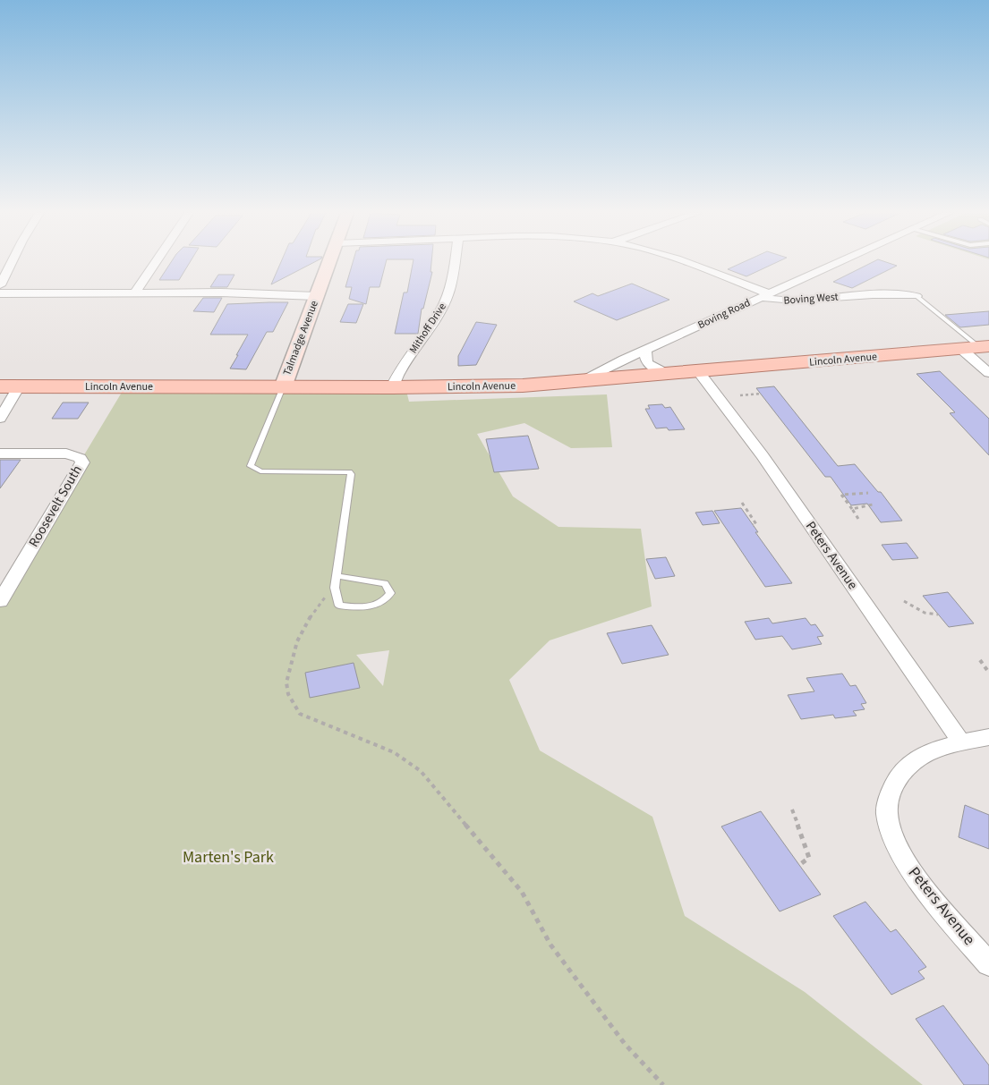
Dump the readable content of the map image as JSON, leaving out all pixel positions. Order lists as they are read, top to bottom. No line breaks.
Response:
{"streets":{"main road":["Lincoln Avenue"],"street":["Boving West","Boving Road","Mithoff Drive","Talmadge Avenue","Roosevelt South","Peters Avenue"]},"crossings":[["Boving West","Boving Road"],["Boving Road","Lincoln Avenue"],["Mithoff Drive","Lincoln Avenue"],["Talmadge Avenue","Lincoln Avenue"],["Lincoln Avenue","Peters Avenue"]],"parks":["Marten's Park"]}
